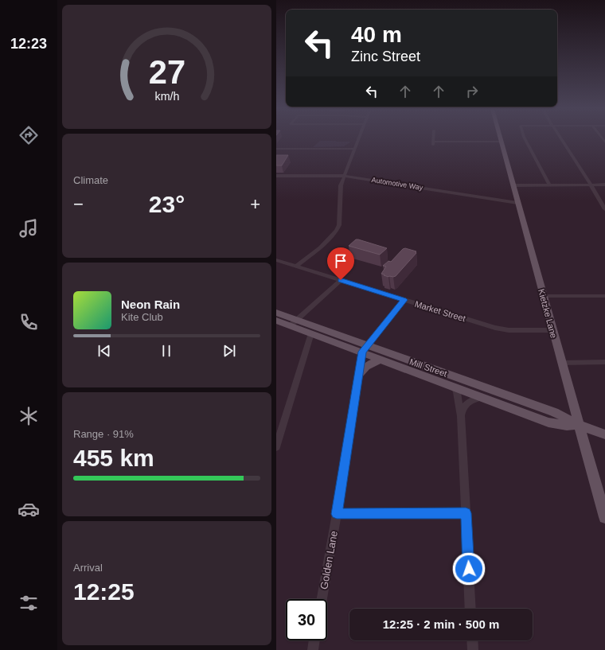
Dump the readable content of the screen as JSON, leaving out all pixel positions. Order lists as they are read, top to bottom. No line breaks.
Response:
{"streets":{"main road":["Kietzke Lane","Mill Street"],"street":["Automotive Way","Market Street","Golden Lane"]},"crossings":[["Automotive Way","Kietzke Lane"],["Market Street","Kietzke Lane"],["Kietzke Lane","Mill Street"],["Mill Street","Golden Lane"]],"page":{"tabs":"12:23","turn":["40 m","Zinc Street"],"tile":["Climate",["Range · 91%","455 km"],["Arrival","12:25"]],"heat":["−","23°","+"],"song":["Neon Rain","Kite Club"],"limit":"30","trip":"12:25 · 2 min · 500 m","gauge":["27","km/h"]}}
